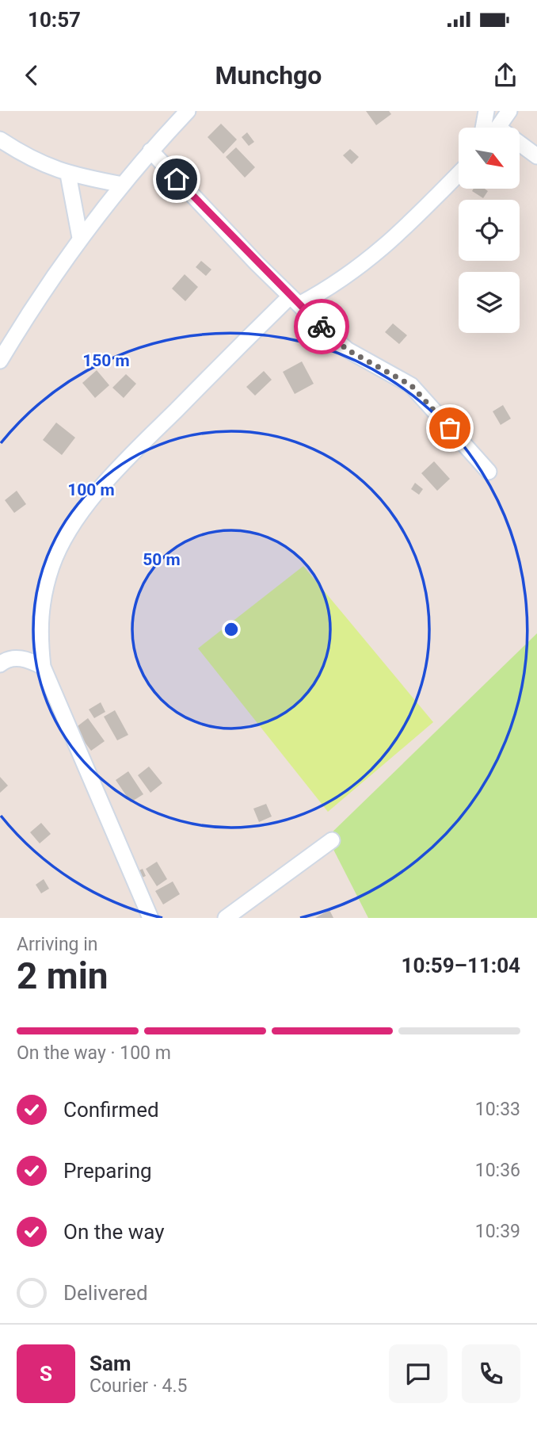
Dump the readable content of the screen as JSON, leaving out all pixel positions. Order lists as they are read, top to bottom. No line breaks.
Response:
{"north":"bottom right","page":{"status":"10:57","header":"Munchgo","heading":["2 min","Arriving in","10:59–11:04"],"panel":["Sam","Courier · 4.5"],"bar":"On the way · 100 m","list":[["Confirmed","10:33"],["Preparing","10:36"],["On the way","10:39"],"Delivered"],"round":"S"},"rings":["150 m","100 m","50 m"]}
